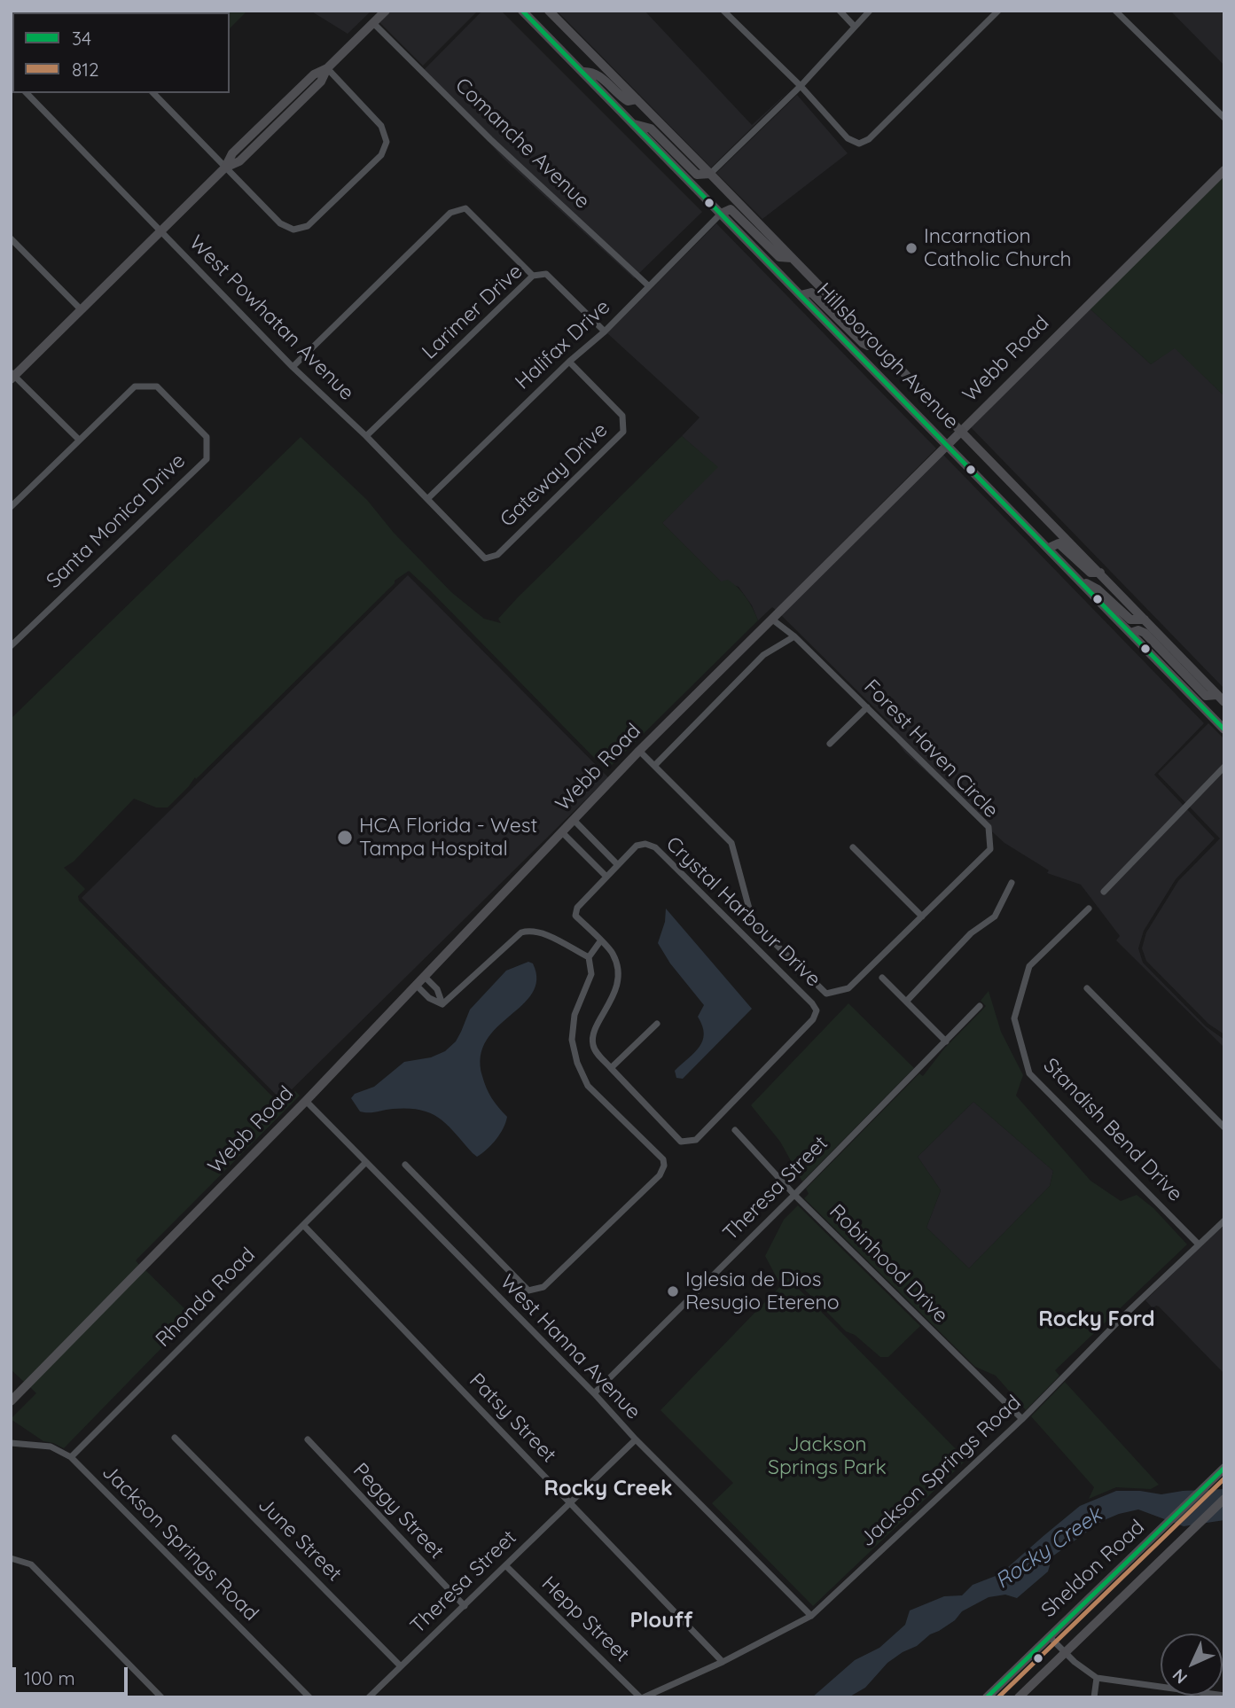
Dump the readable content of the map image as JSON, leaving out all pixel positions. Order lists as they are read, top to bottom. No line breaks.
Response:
{"streets":{"main road":["Hillsborough Avenue"],"street":["Comanche Avenue","Larimer Drive","West Powhatan Avenue","Halifax Drive","Webb Road","Gateway Drive","Santa Monica Drive","Forest Haven Circle","Crystal Harbour Drive","Standish Bend Drive","Theresa Street","Robinhood Drive","Rhonda Road","West Hanna Avenue","Patsy Street","Jackson Springs Road","Peggy Street","June Street","Sheldon Road","Hepp Street"]},"crossings":[["Comanche Avenue","Halifax Drive"],["Larimer Drive","West Powhatan Avenue"],["Larimer Drive","Halifax Drive"],["West Powhatan Avenue","Halifax Drive"],["West Powhatan Avenue","Gateway Drive"],["Halifax Drive","Hillsborough Avenue"],["Halifax Drive","Gateway Drive"],["Hillsborough Avenue","Webb Road"],["Webb Road","Forest Haven Circle"],["Webb Road","West Hanna Avenue"],["Standish Bend Drive","Jackson Springs Road"],["Theresa Street","Robinhood Drive"],["Theresa Street","West Hanna Avenue"],["Theresa Street","Patsy Street"],["Theresa Street","Peggy Street"],["Theresa Street","June Street"],["Theresa Street","Hepp Street"],["Robinhood Drive","Jackson Springs Road"],["Rhonda Road","West Hanna Avenue"],["Rhonda Road","Patsy Street"],["Rhonda Road","Jackson Springs Road"],["West Hanna Avenue","Jackson Springs Road"],["Patsy Street","Jackson Springs Road"],["Jackson Springs Road","Hepp Street"]],"districts":["Rocky Ford","Rocky Creek","Plouff"],"water":["Rocky Creek"],"parks":["Jackson Springs Park"],"places":["Incarnation Catholic Church","HCA Florida - West Tampa Hospital","Iglesia de Dios Resugio Etereno"],"lines":["transit line 34","transit line 812"],"legend":["34","812"],"scale_bar":"100 m","north":"bottom left"}
